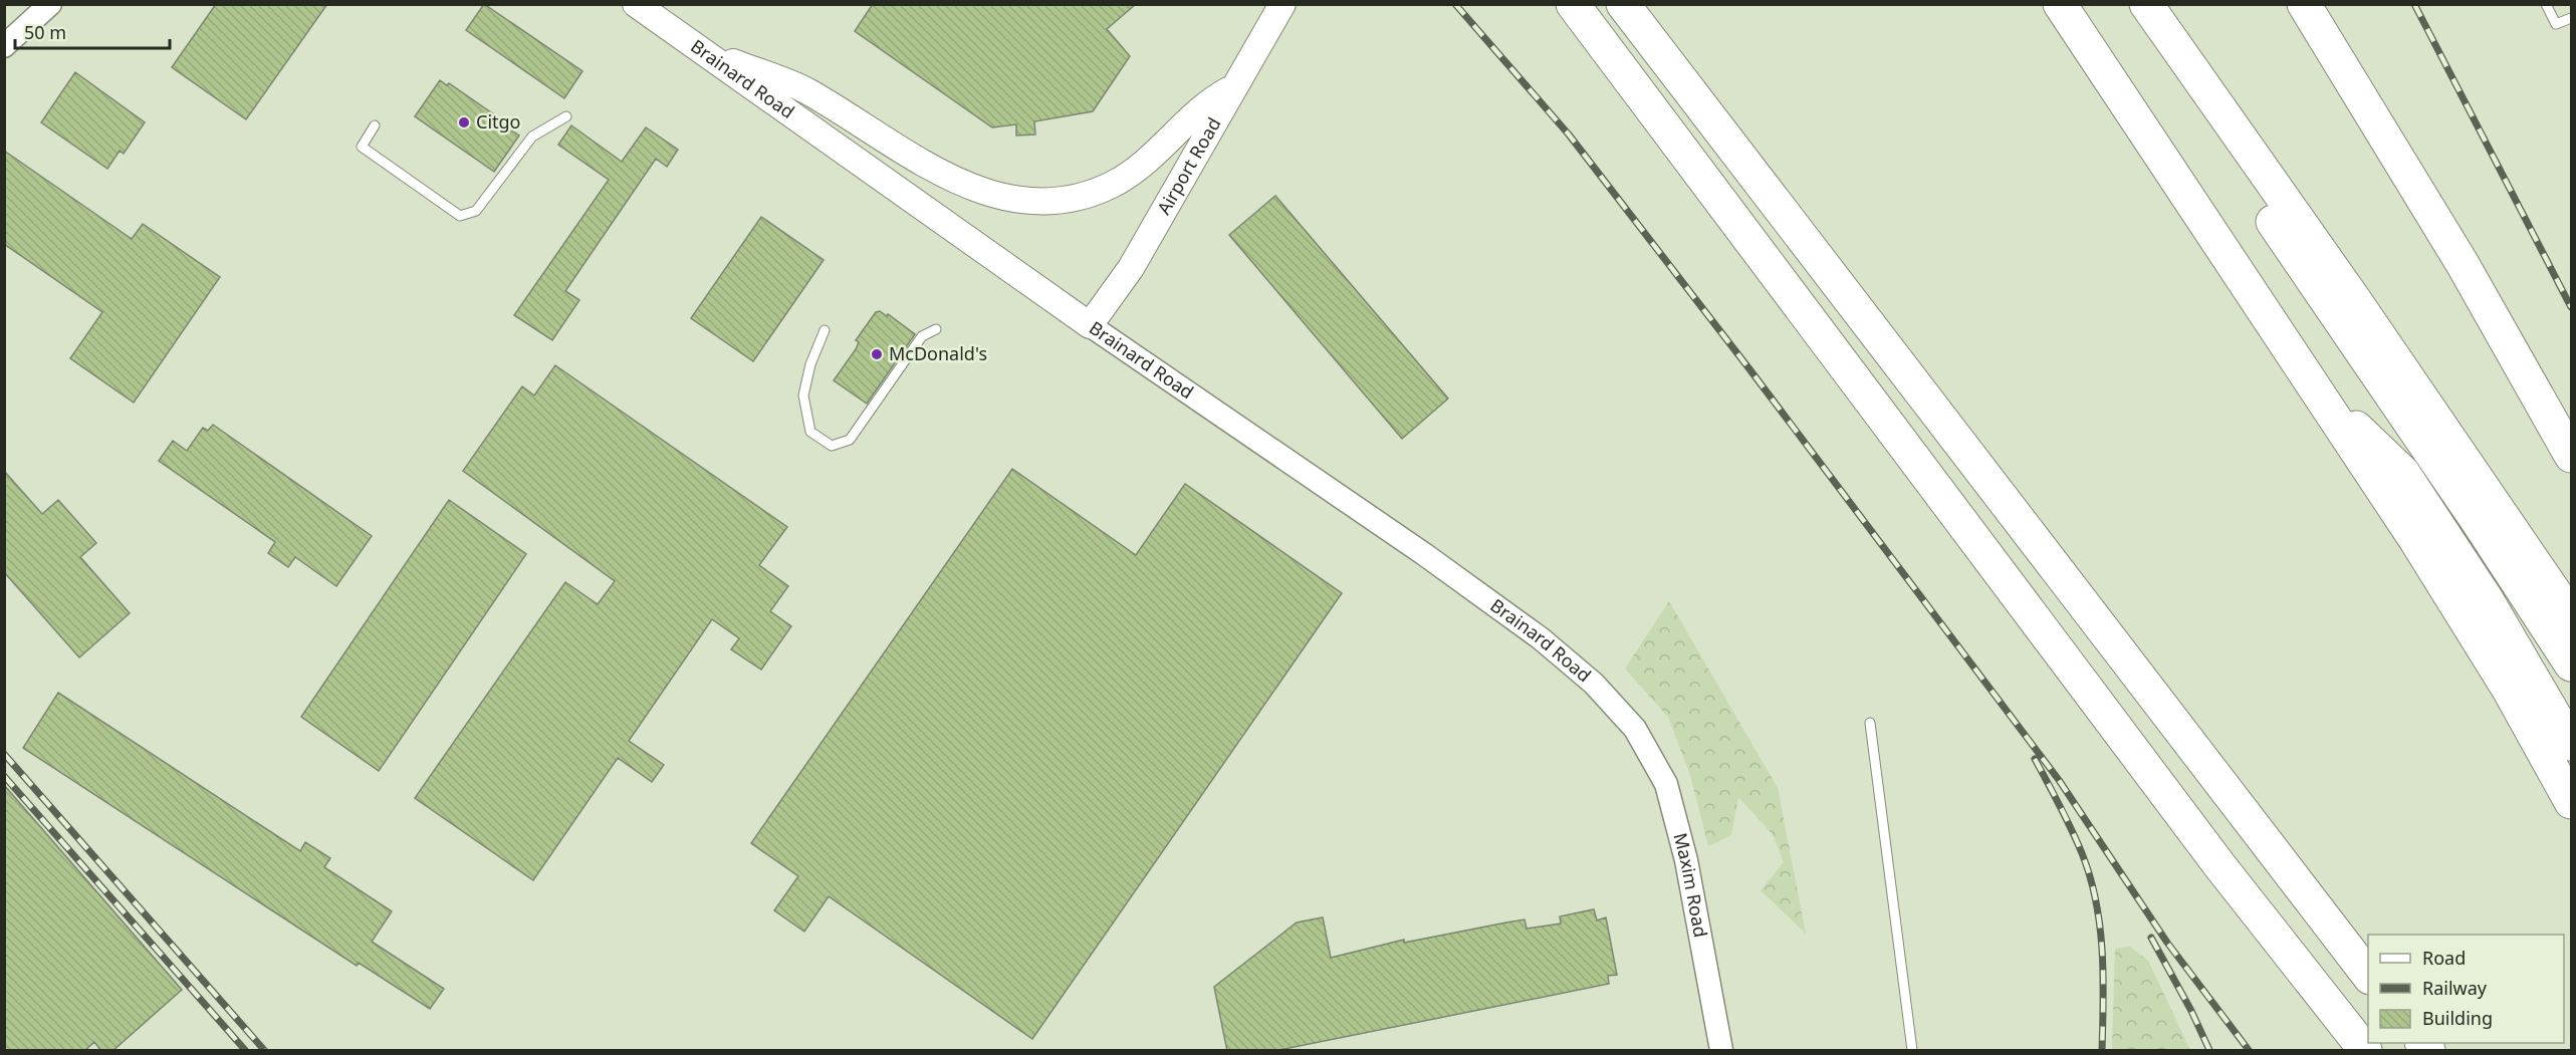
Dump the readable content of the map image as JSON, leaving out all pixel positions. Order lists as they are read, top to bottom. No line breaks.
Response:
{"streets":{"main road":["Brainard Road","Airport Road"],"street":["Maxim Road"]},"crossings":[["Brainard Road","Airport Road"],["Brainard Road","Maxim Road"]],"places":["Citgo","McDonald's"],"legend":["Road","Railway","Building"],"scale_bar":"50 m"}
